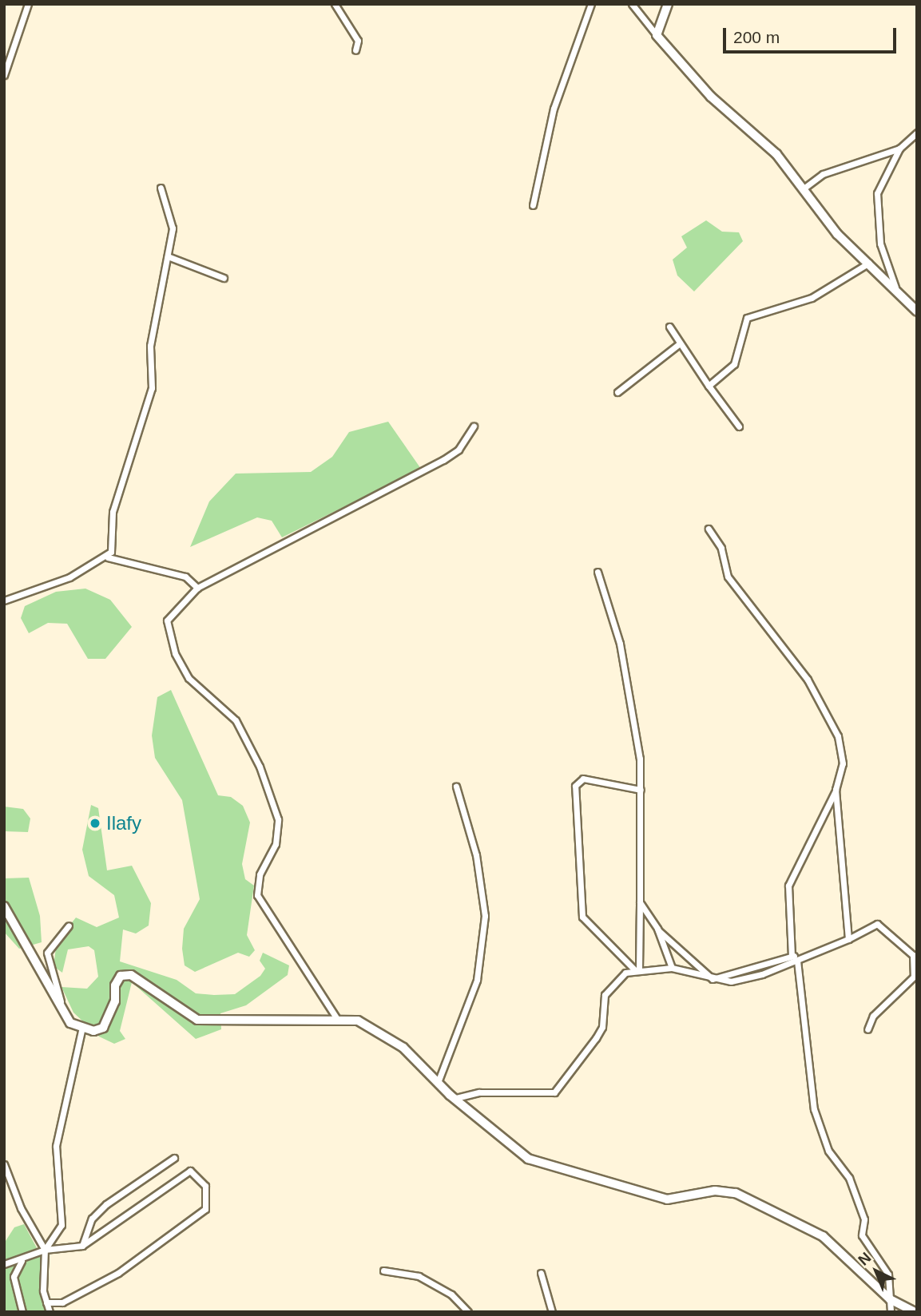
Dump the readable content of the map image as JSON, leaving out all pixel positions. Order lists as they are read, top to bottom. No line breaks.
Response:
{"places":["Ilafy"],"scale_bar":"200 m","north":"top left"}
